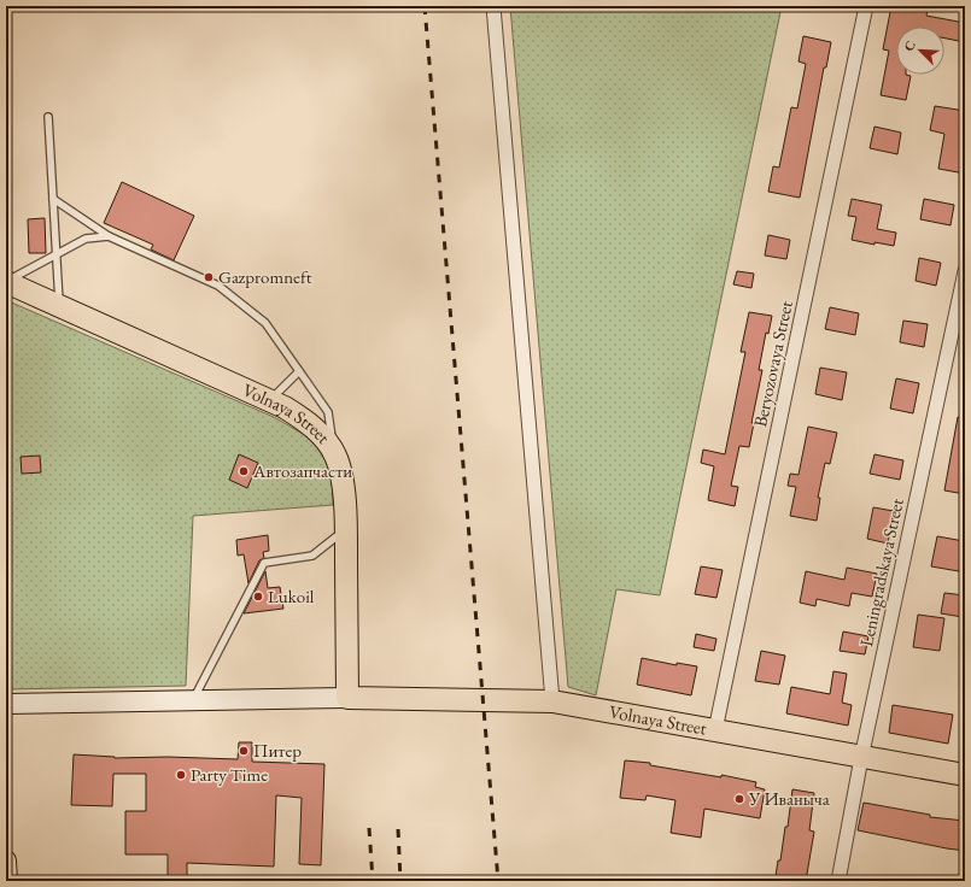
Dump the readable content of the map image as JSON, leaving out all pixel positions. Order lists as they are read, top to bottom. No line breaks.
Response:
{"streets":{"main road":["Volnaya Street"],"street":["Beryozovaya Street","Leningradskaya Street"]},"crossings":[["Beryozovaya Street","Volnaya Street"],["Volnaya Street","Leningradskaya Street"]],"places":["Gazpromneft","Автозапчасти","Lukoil","Питер","Party Time","У Иваныча"],"north":"top left"}
